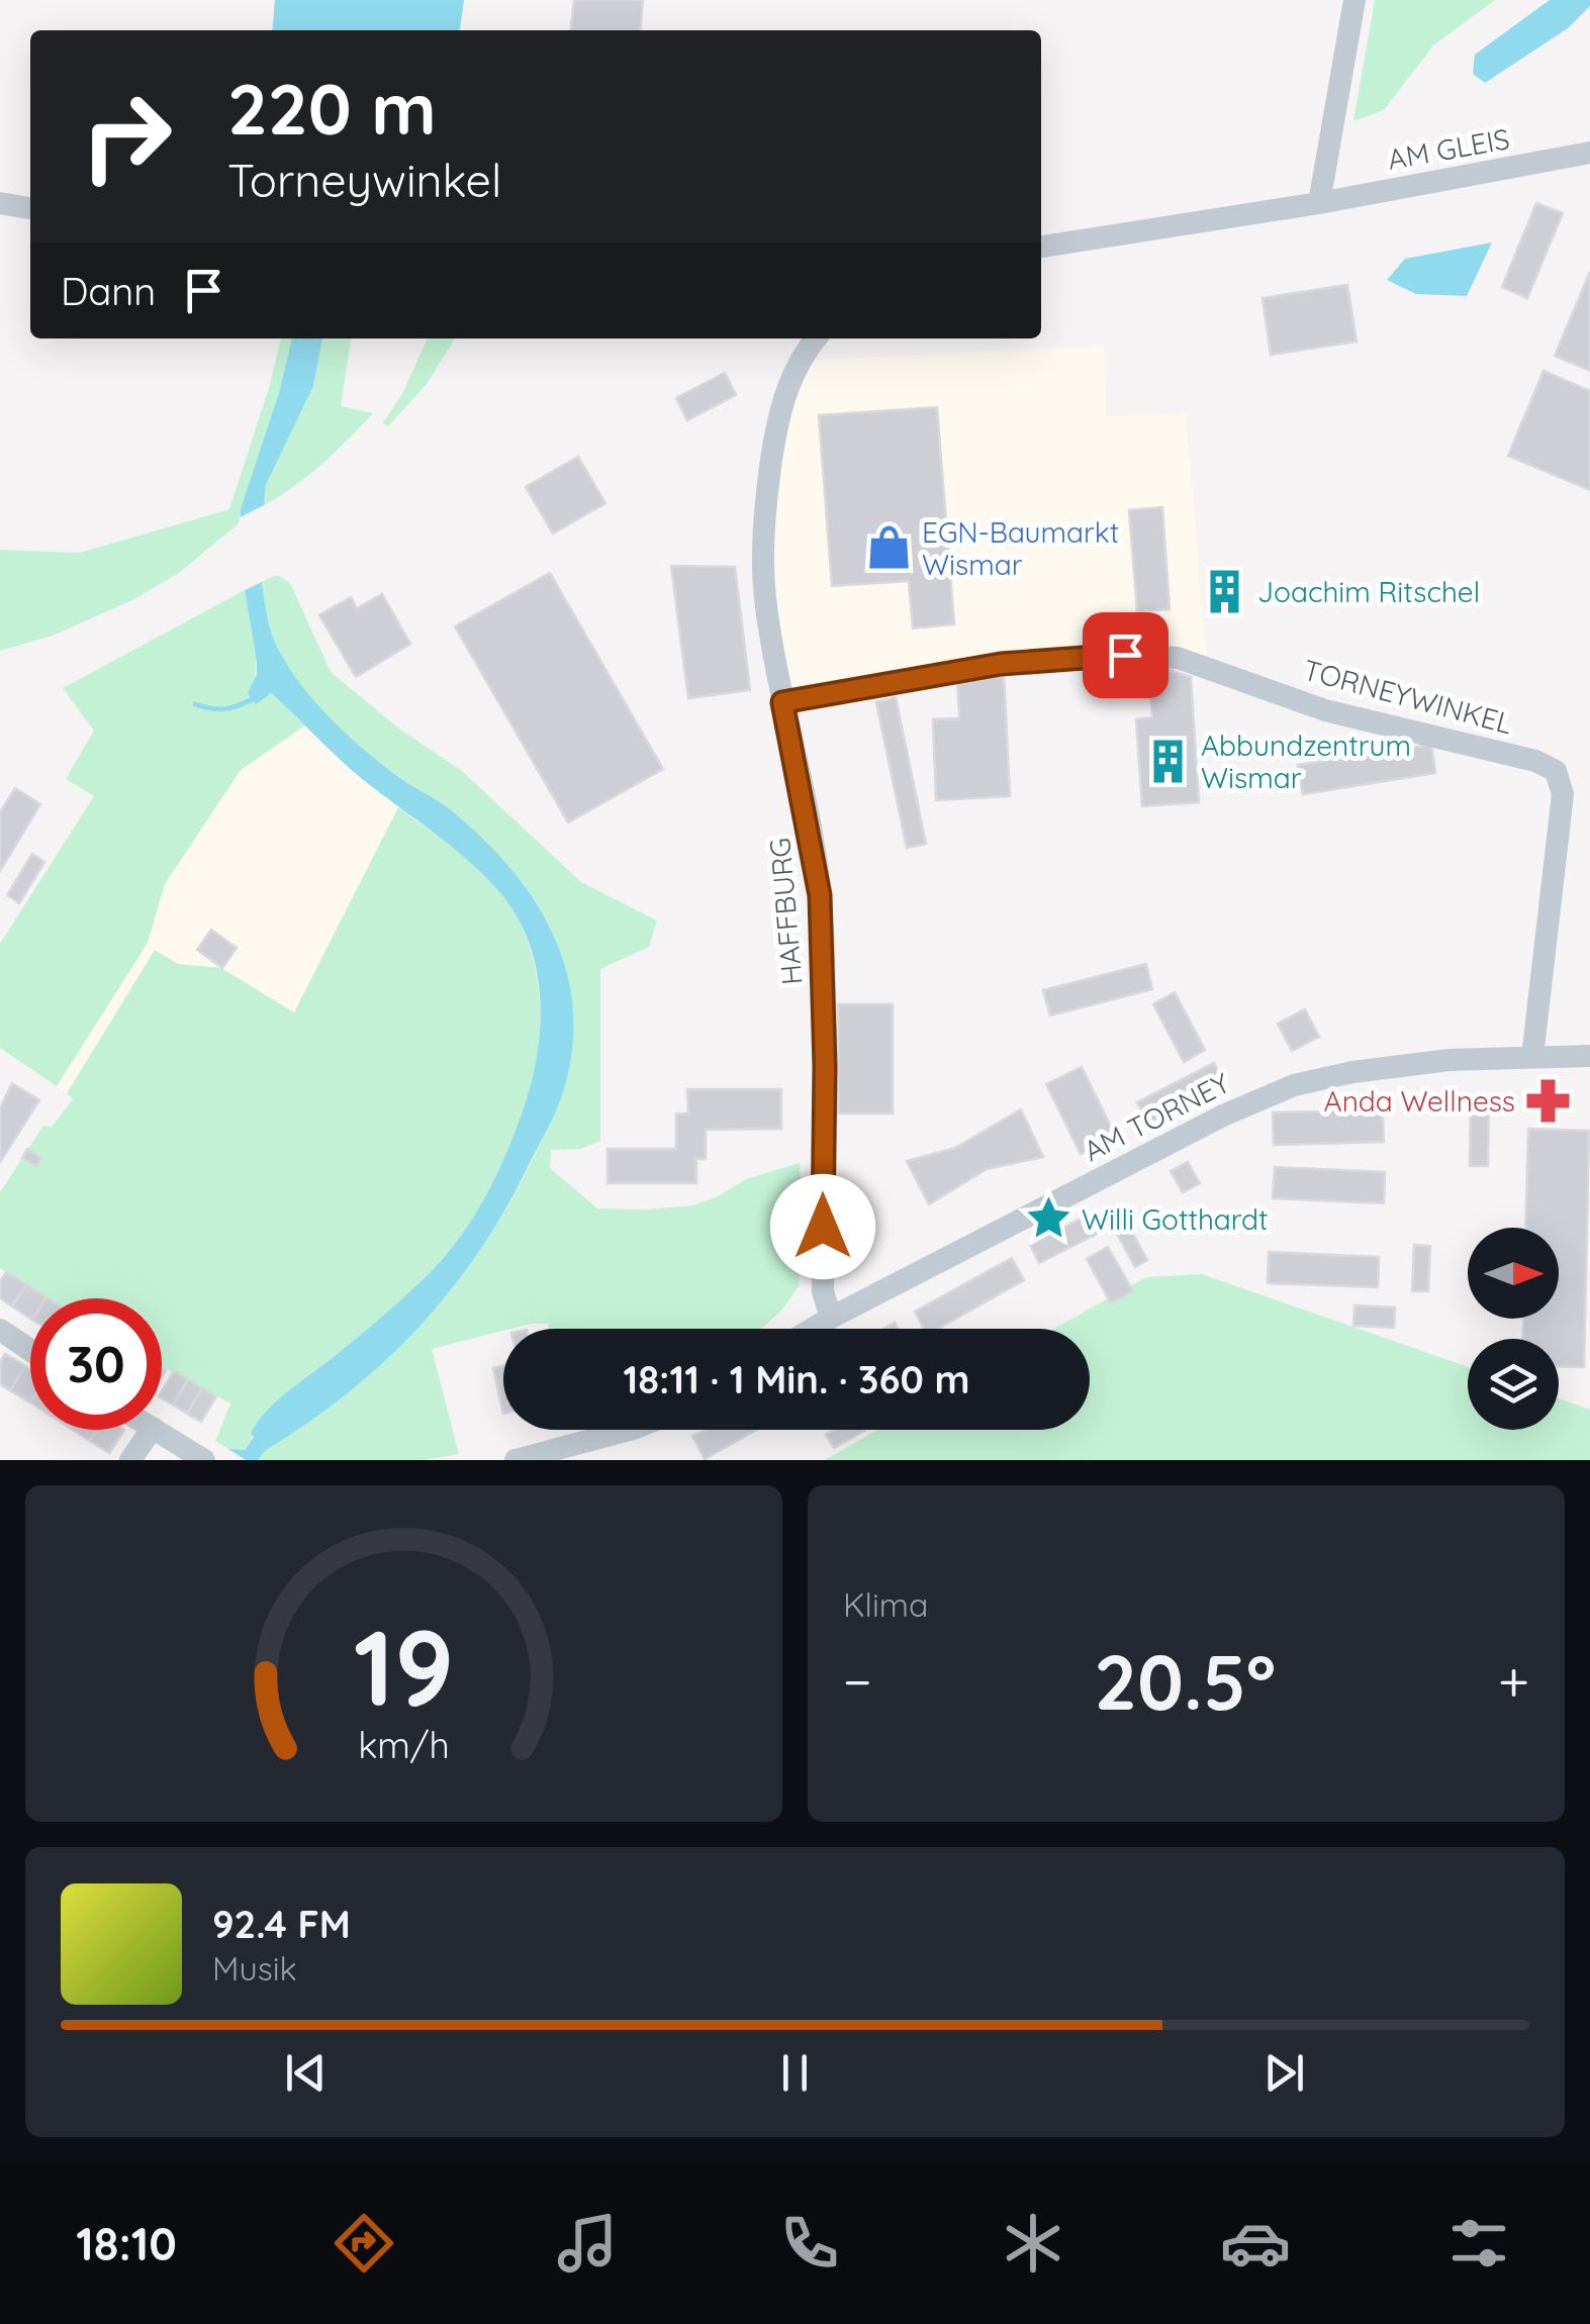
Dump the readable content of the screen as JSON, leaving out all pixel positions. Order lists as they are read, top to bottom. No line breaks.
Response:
{"streets":{"street":["AM GLEIS","TORNEYWINKEL","HAFFBURG","AM TORNEY"]},"crossings":[["TORNEYWINKEL","HAFFBURG"],["TORNEYWINKEL","AM TORNEY"],["HAFFBURG","AM TORNEY"]],"places":{"shop":["EGN-Baumarkt Wismar"],"building":["Joachim Ritschel","Abbundzentrum Wismar"],"pharmacy":["Anda Wellness"],"place":["Willi Gotthardt"]},"north":"right","page":{"turn":["220 m","Torneywinkel"],"then":"Dann","limit":"30","trip":"18:11 · 1 Min. · 360 m","tile":"Klima","heat":["−","20.5°","+"],"song":["92.4 FM","Musik"],"tabs":"18:10","gauge":["19","km/h"]}}
